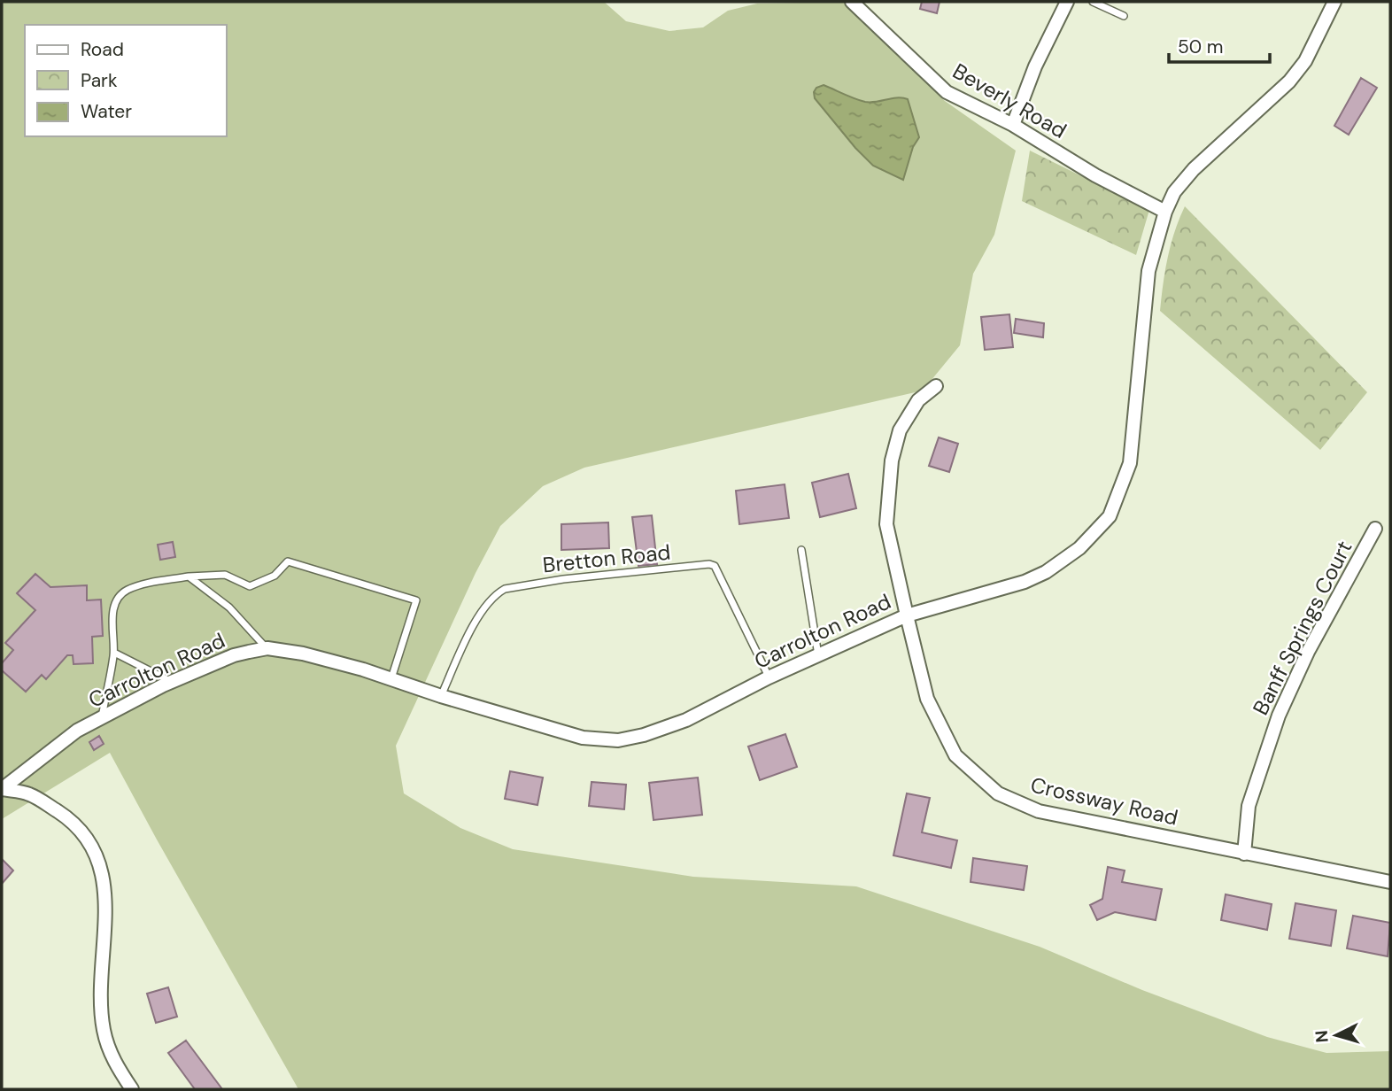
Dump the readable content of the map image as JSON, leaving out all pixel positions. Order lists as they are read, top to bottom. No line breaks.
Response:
{"streets":{"street":["Beverly Road","Banff Springs Court","Carrolton Road","Crossway Road"],"lane":["Bretton Road"]},"crossings":[["Beverly Road","Carrolton Road"],["Bretton Road","Carrolton Road"],["Banff Springs Court","Crossway Road"],["Carrolton Road","Crossway Road"]],"legend":["Road","Park","Water"],"scale_bar":"50 m","north":"left"}
